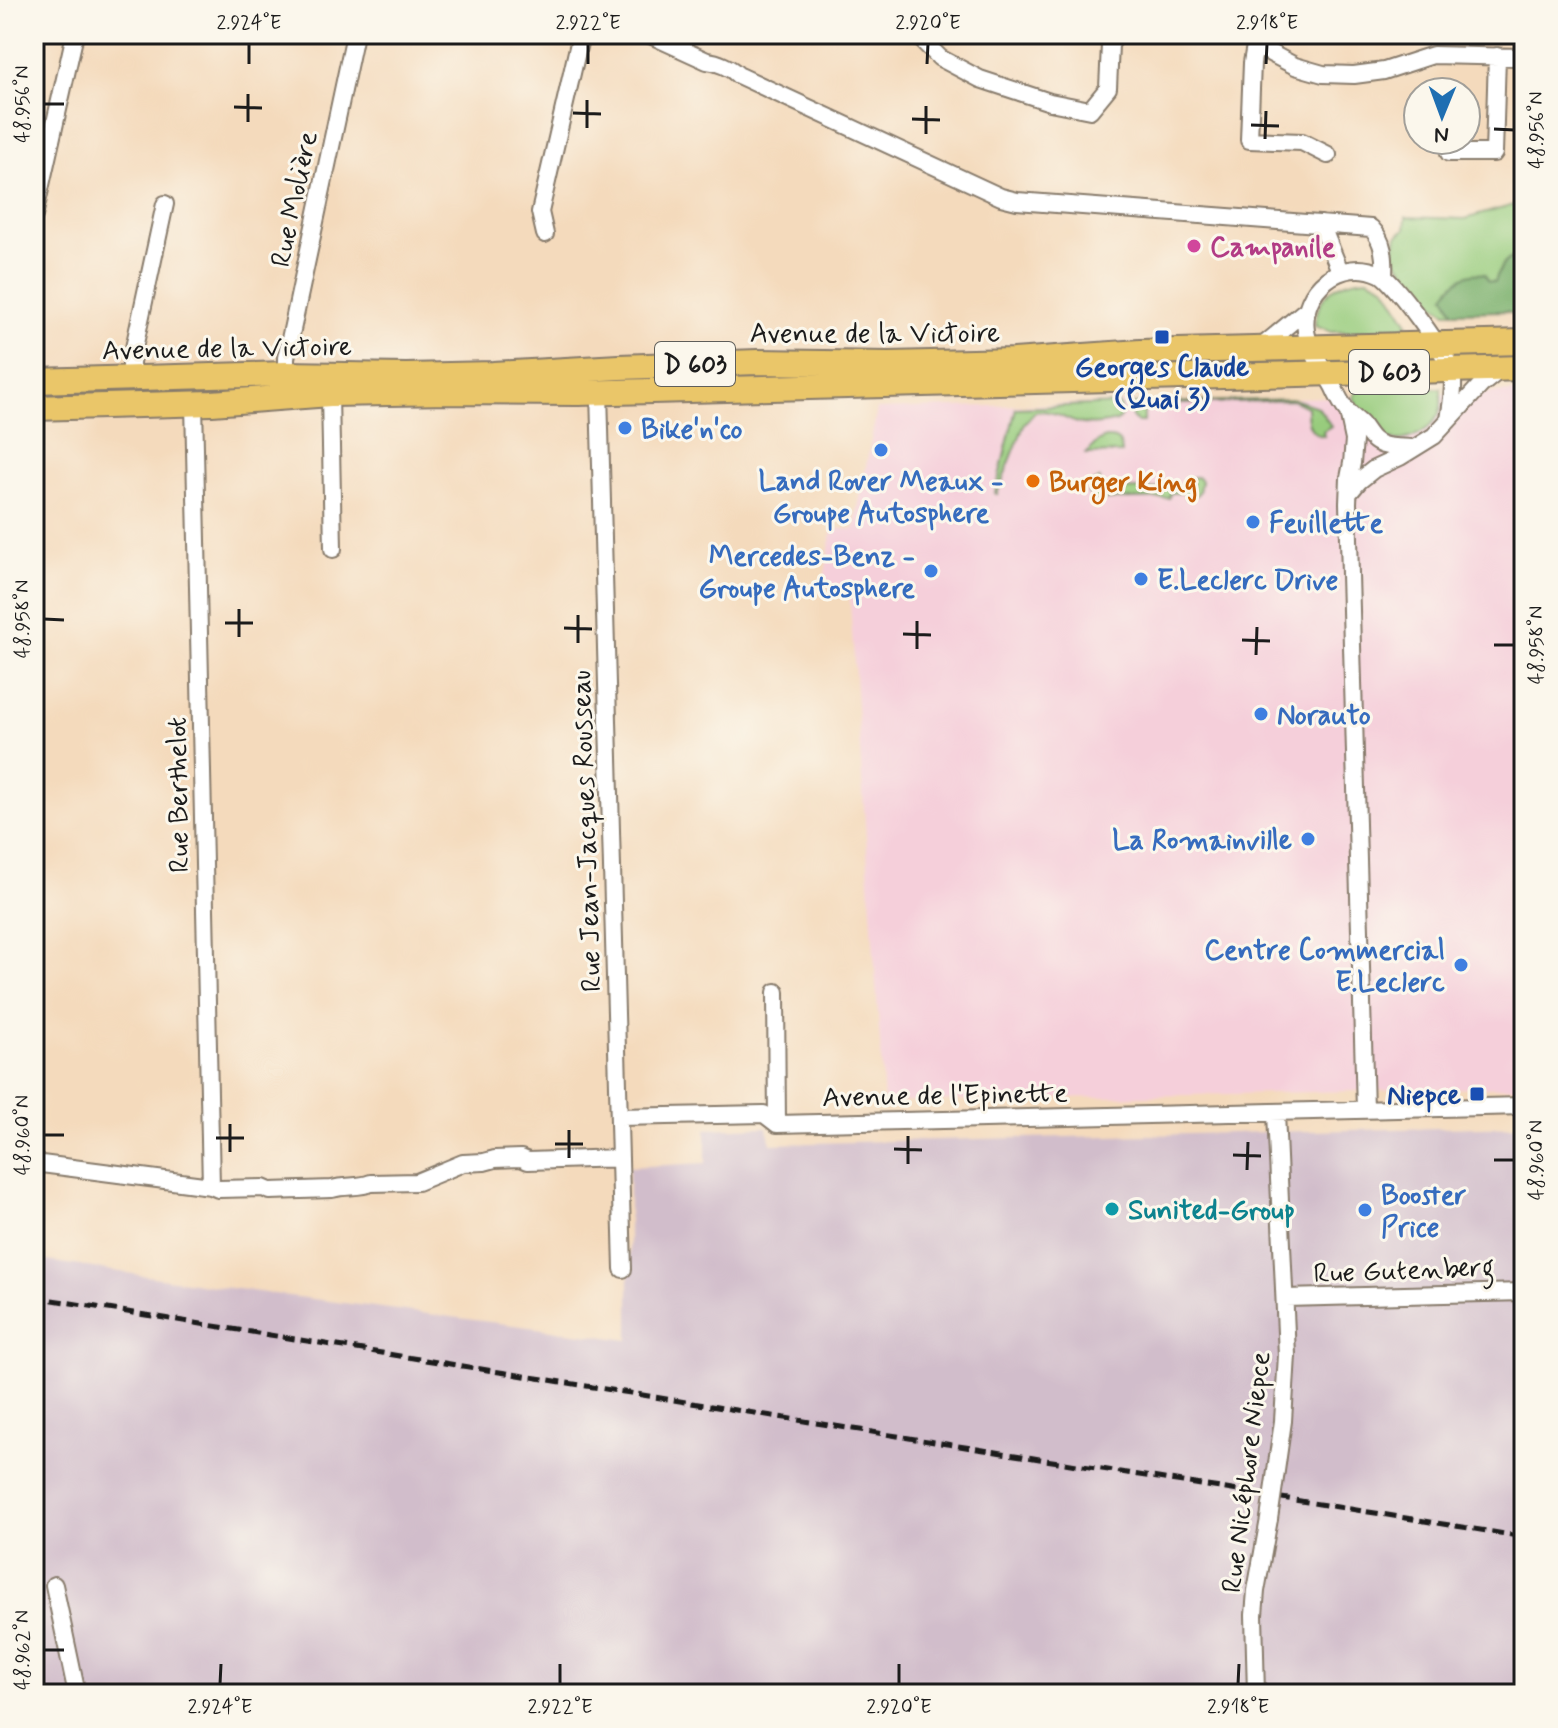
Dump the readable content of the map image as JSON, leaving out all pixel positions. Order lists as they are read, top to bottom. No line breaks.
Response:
{"streets":{"main road":["Avenue de la Victoire","D 603"],"street":["Rue Molière","Rue Berthelot","Rue Jean-Jacques Rousseau","Avenue de l'Epinette","Rue Gutenberg","Rue Nicéphore Niepce"]},"crossings":[["Rue Molière","Avenue de la Victoire"],["Avenue de la Victoire","Rue Berthelot"],["Avenue de la Victoire","Rue Jean-Jacques Rousseau"],["Rue Jean-Jacques Rousseau","Avenue de l'Epinette"],["Avenue de l'Epinette","Rue Nicéphore Niepce"],["Rue Gutenberg","Rue Nicéphore Niepce"]],"places":{"other":["Campanile","Bike'n'co","Land Rover Meaux - Groupe Autosphere","Burger King","Feuillette","Mercedes-Benz - Groupe Autosphere","E.Leclerc Drive","Norauto","La Romainville","Centre Commercial E.Leclerc","Sunited-Group","Booster Price"],"transit":["Georges Claude (Quai 3)","Niepce"]},"north":"bottom","coordinates":["2.924°E","2.922°E","2.920°E","2.918°E","48.956°N","48.958°N","48.960°N","48.962°N"]}
